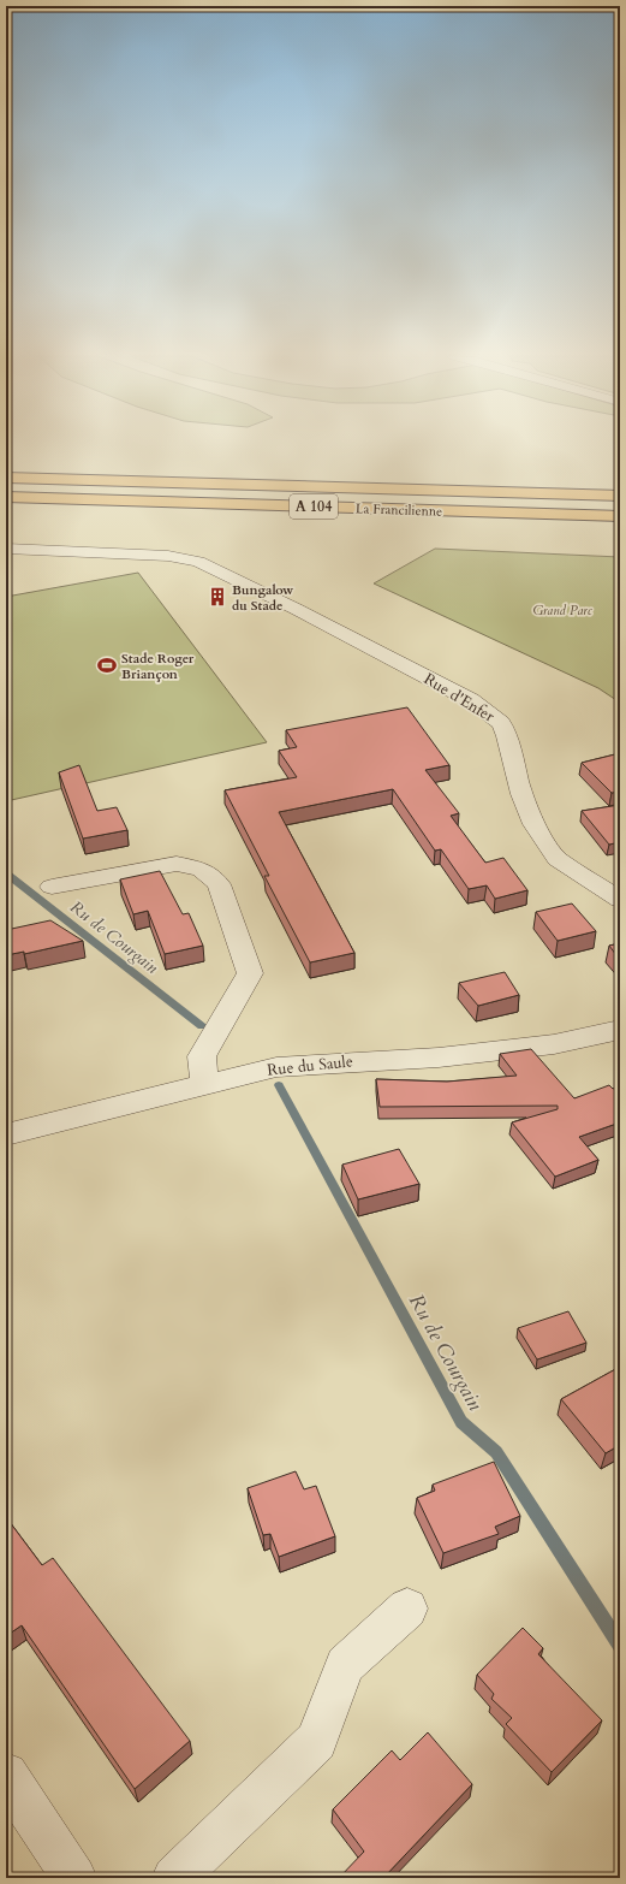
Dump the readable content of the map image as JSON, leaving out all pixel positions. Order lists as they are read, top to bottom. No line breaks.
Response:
{"streets":{"highway":["A 104","La Francilienne"],"street":["Rue d'Enfer","Rue du Saule"]},"water":["Ru de Courgain"],"parks":["Grand Parc"],"places":{"building":["Bungalow du Stade"],"sports":["Stade Roger Briançon"]}}
